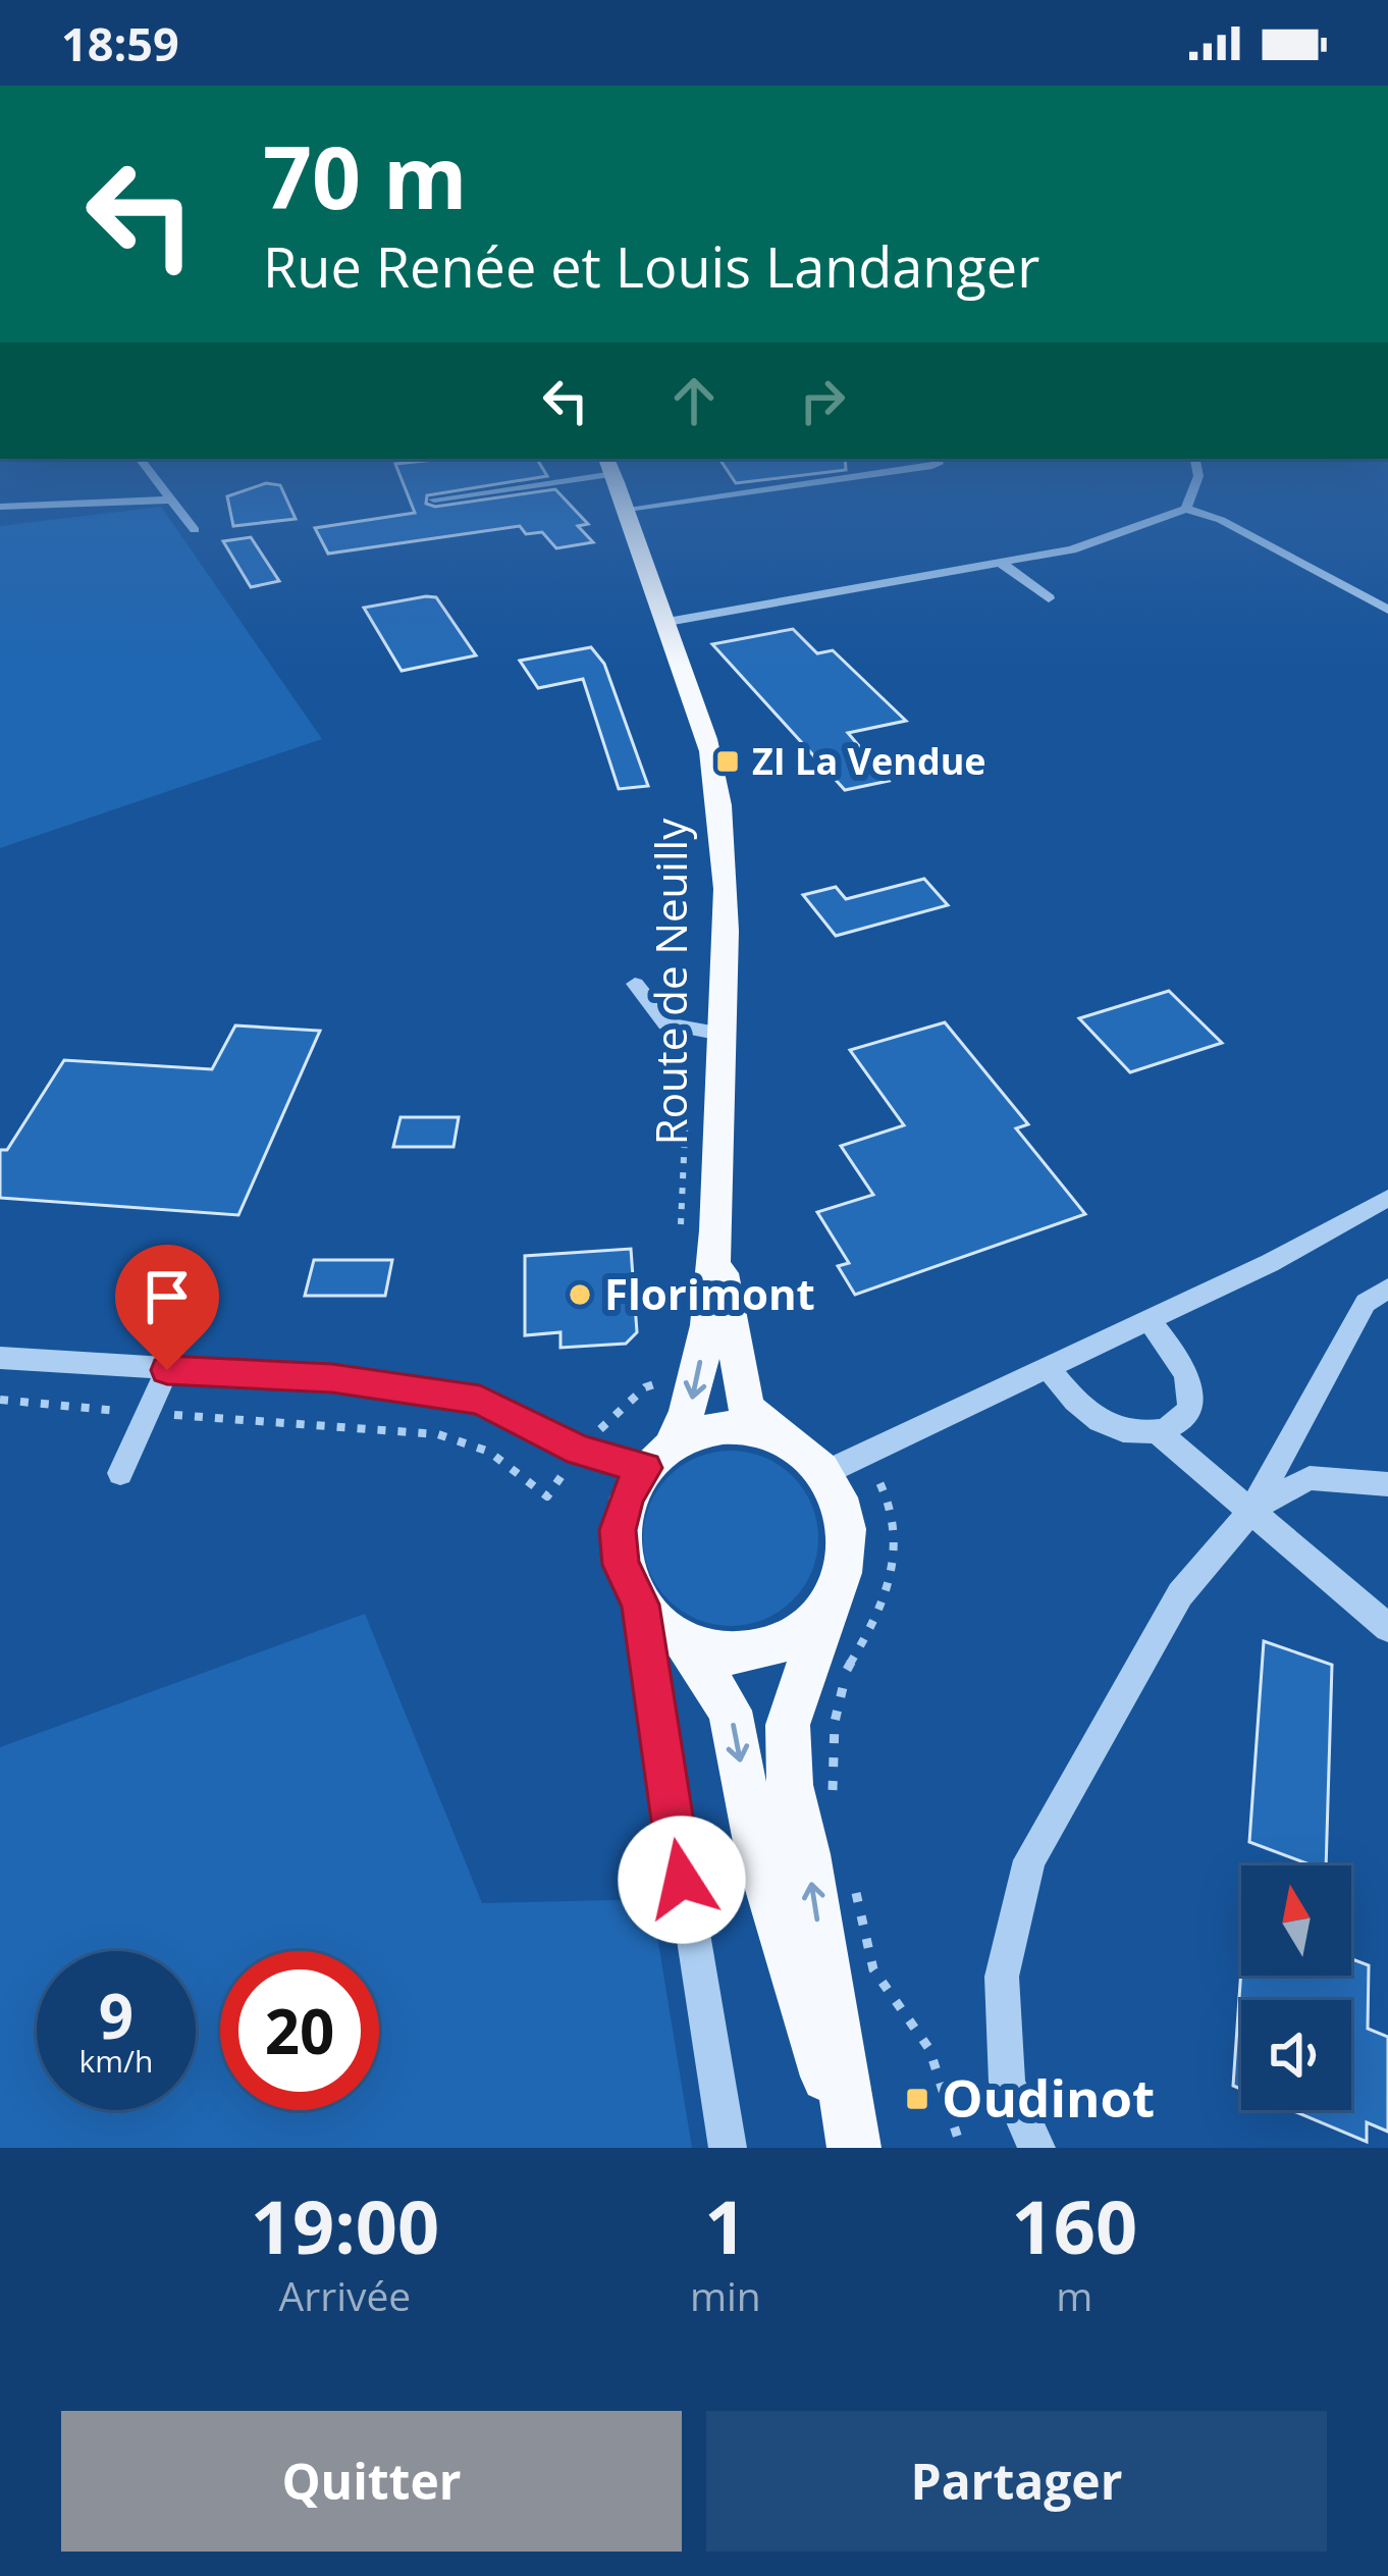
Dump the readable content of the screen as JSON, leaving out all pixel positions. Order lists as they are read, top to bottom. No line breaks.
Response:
{"streets":{"main road":["Route de Neuilly"]},"places":{"transit":["ZI La Vendue","Oudinot"],"other":["Florimont"]},"north":"top","page":{"status":"18:59","turn":["70 m","Rue Renée et Louis Landanger"],"speed":"9 km/h","limit":"20","eta":["19:00","Arrivée","1","min","160","m"],"buttons":["Quitter","Partager"]}}
